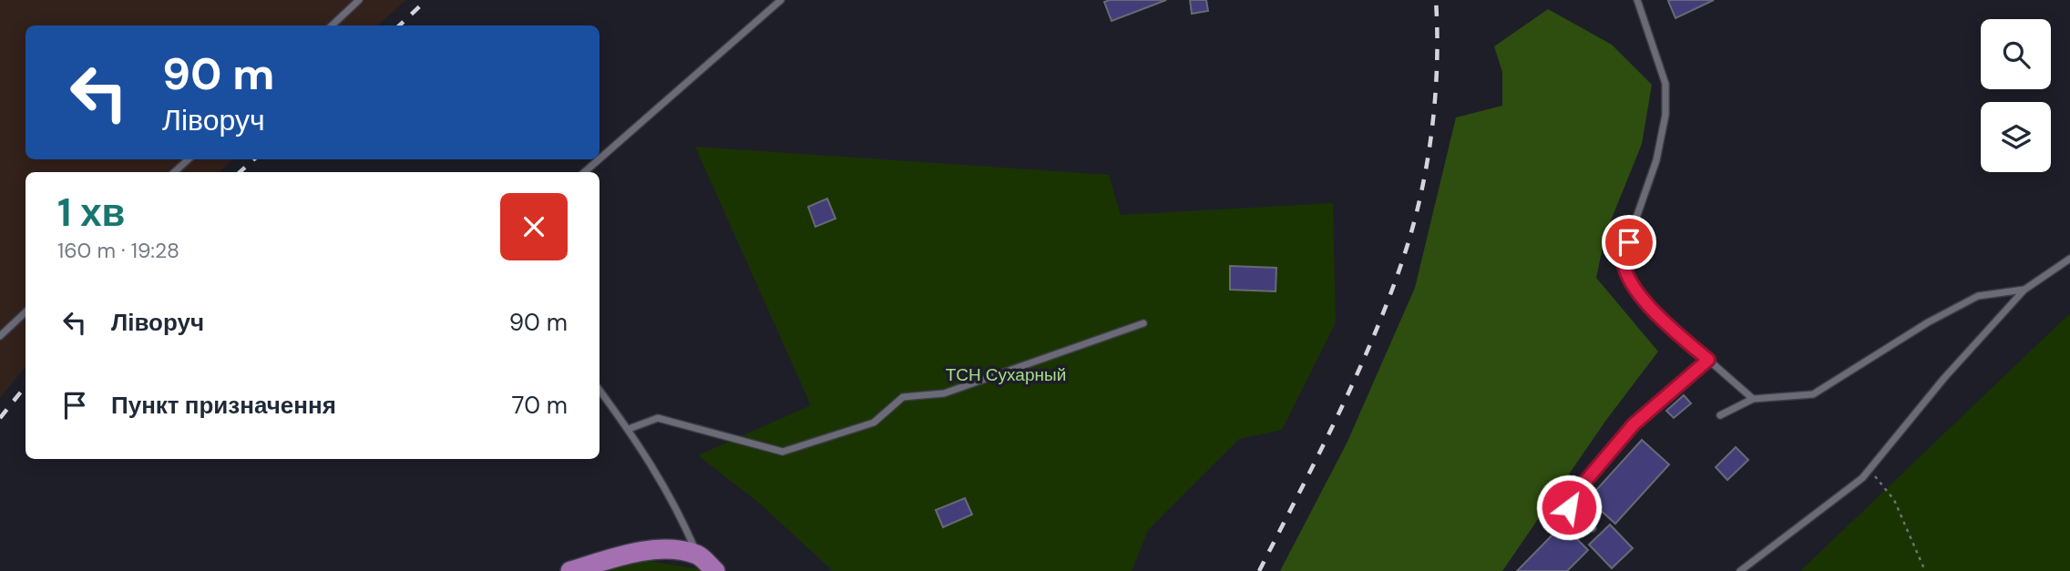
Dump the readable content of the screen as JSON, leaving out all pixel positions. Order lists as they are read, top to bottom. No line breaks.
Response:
{"parks":["ТСН Сухарный"],"page":{"turn":["90 m","Ліворуч"],"heading":["1 хв","160 m · 19:28"],"list":[{"name":"Ліворуч","value":"90 m"},{"name":"Пункт призначення","value":"70 m"}]}}
